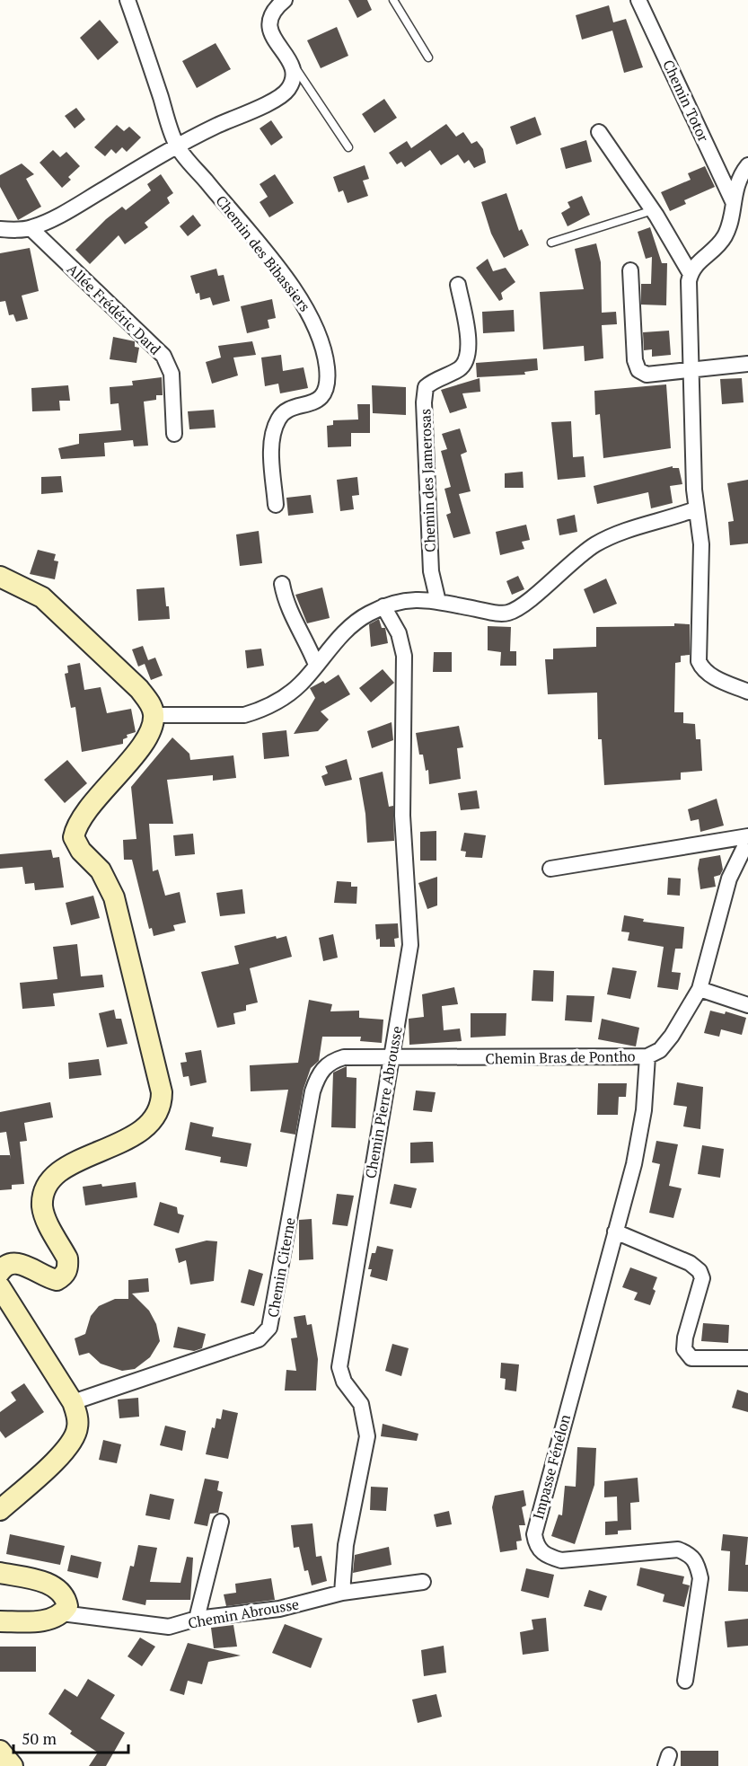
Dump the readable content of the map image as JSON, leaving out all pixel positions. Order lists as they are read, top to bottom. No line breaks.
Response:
{"streets":{"street":["Chemin Totor","Chemin des Bibassiers","Allée Frédéric Dard","Chemin des Jamerosas","Chemin Bras de Pontho","Chemin Pierre Abrousse","Chemin Citerne","Impasse Fénélon","Chemin Abrousse"]},"crossings":[["Chemin Bras de Pontho","Chemin Pierre Abrousse"],["Chemin Bras de Pontho","Chemin Citerne"],["Chemin Bras de Pontho","Impasse Fénélon"],["Chemin Pierre Abrousse","Chemin Citerne"],["Chemin Pierre Abrousse","Chemin Abrousse"]],"scale_bar":"50 m"}
